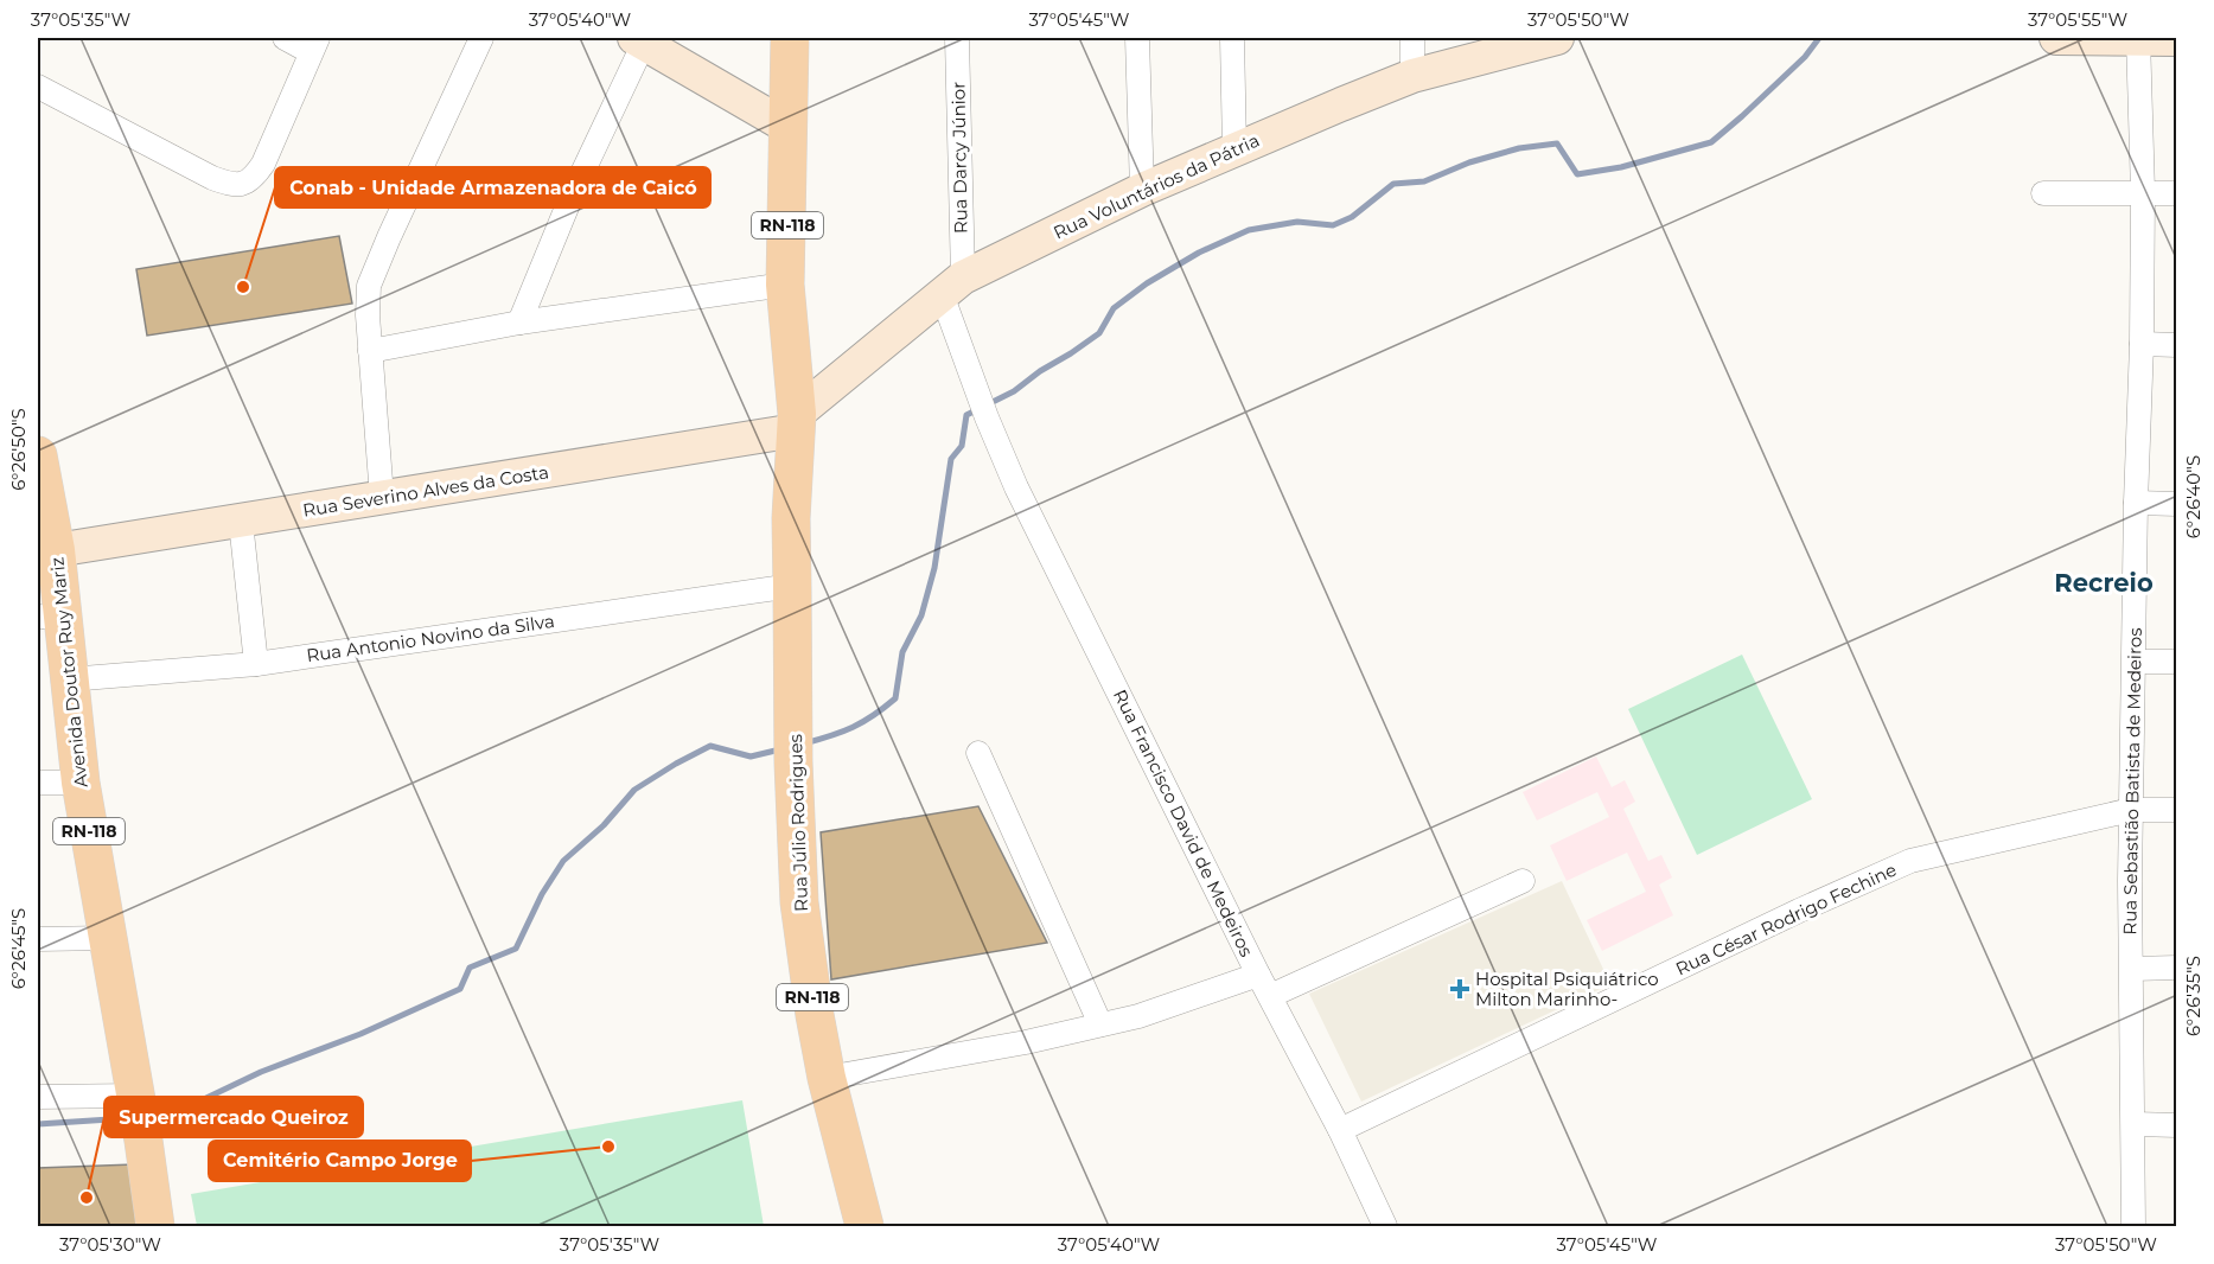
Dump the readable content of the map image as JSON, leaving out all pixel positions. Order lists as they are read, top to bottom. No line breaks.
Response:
{"streets":{"main road":["RN-118","Avenida Doutor Ruy Mariz","Rua Júlio Rodrigues"],"street":["Rua Darcy Júnior","Rua Voluntários da Pátria","Rua Severino Alves da Costa","Rua Antonio Novino da Silva","Rua Sebastião Batista de Medeiros","Rua Francisco David de Medeiros","Rua César Rodrigo Fechine"]},"crossings":[["Rua Darcy Júnior","Rua Voluntários da Pátria"],["Rua Darcy Júnior","Rua Francisco David de Medeiros"],["Rua Voluntários da Pátria","RN-118"],["Rua Voluntários da Pátria","Rua Severino Alves da Costa"],["Rua Voluntários da Pátria","Rua Júlio Rodrigues"],["Rua Voluntários da Pátria","Rua Francisco David de Medeiros"],["RN-118","Rua Severino Alves da Costa"],["RN-118","Rua Júlio Rodrigues"],["Rua Severino Alves da Costa","Avenida Doutor Ruy Mariz"],["Rua Severino Alves da Costa","Rua Júlio Rodrigues"],["Rua Antonio Novino da Silva","Avenida Doutor Ruy Mariz"],["Rua Antonio Novino da Silva","Rua Júlio Rodrigues"],["Rua Sebastião Batista de Medeiros","Rua César Rodrigo Fechine"],["Rua Francisco David de Medeiros","Rua César Rodrigo Fechine"]],"districts":["Recreio"],"places":{"other":["Conab - Unidade Armazenadora de Caicó","Cemitério Campo Jorge","Supermercado Queiroz"],"health":["Hospital Psiquiátrico Milton Marinho-"]},"coordinates":["37°05'35\"W","37°05'40\"W","37°05'45\"W","37°05'50\"W","37°05'55\"W","6°26'50\"S","6°26'40\"S","6°26'45\"S","6°26'35\"S","37°05'30\"W"]}
